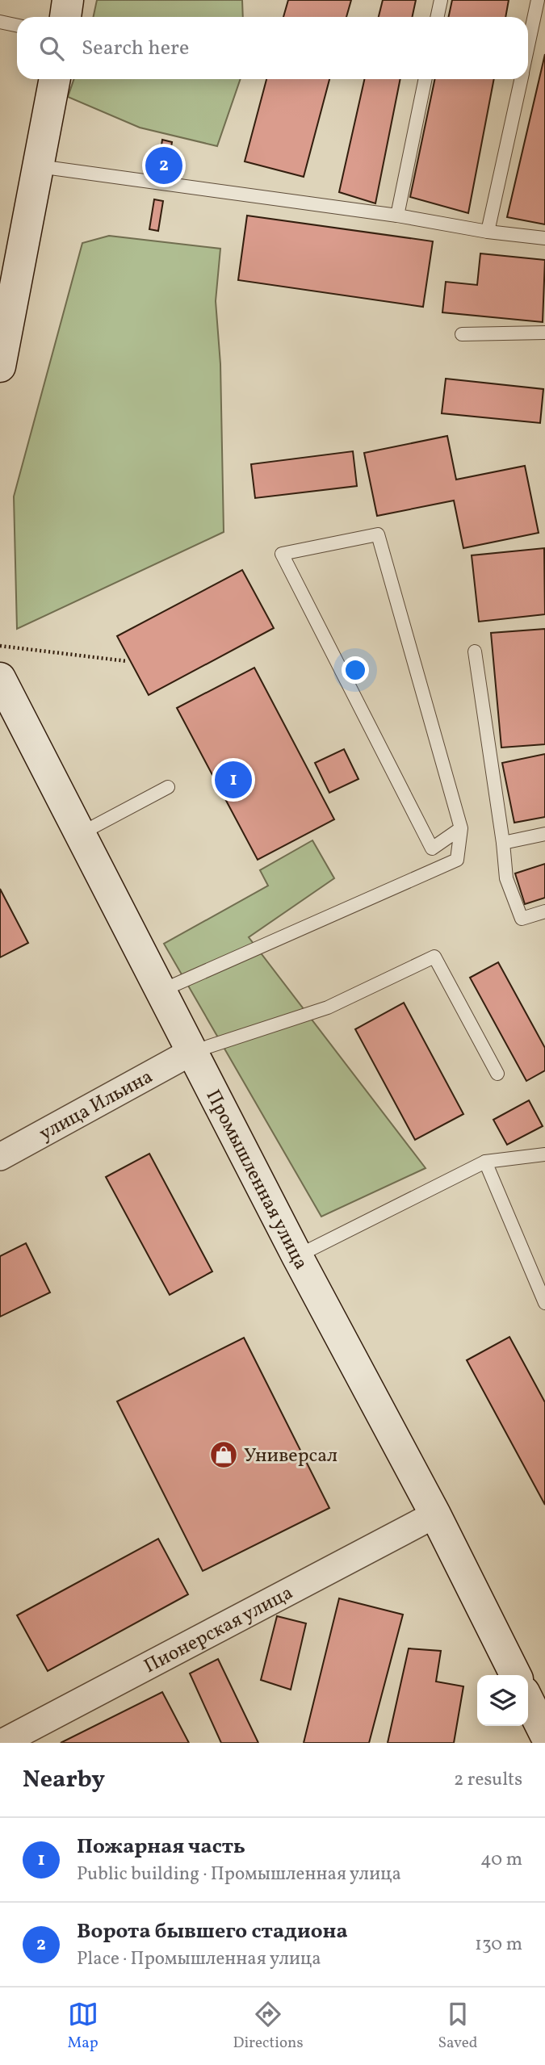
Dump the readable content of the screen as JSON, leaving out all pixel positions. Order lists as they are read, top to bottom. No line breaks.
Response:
{"streets":{"main road":["Промышленная улица"],"street":["улица Ильина","Пионерская улица"]},"crossings":[["улица Ильина","Промышленная улица"],["Промышленная улица","Пионерская улица"]],"places":{"shop":["Универсал"]},"page":{"search":"Search here","pins":["2","1"],"heading":["Nearby","2 results"],"list":[{"mark":"1","name":"Пожарная часть","note":"Public building · Промышленная улица","value":"40 m"},{"mark":"2","name":"Ворота бывшего стадиона","note":"Place · Промышленная улица","value":"130 m"}],"nav":["Map","Directions","Saved"]}}
